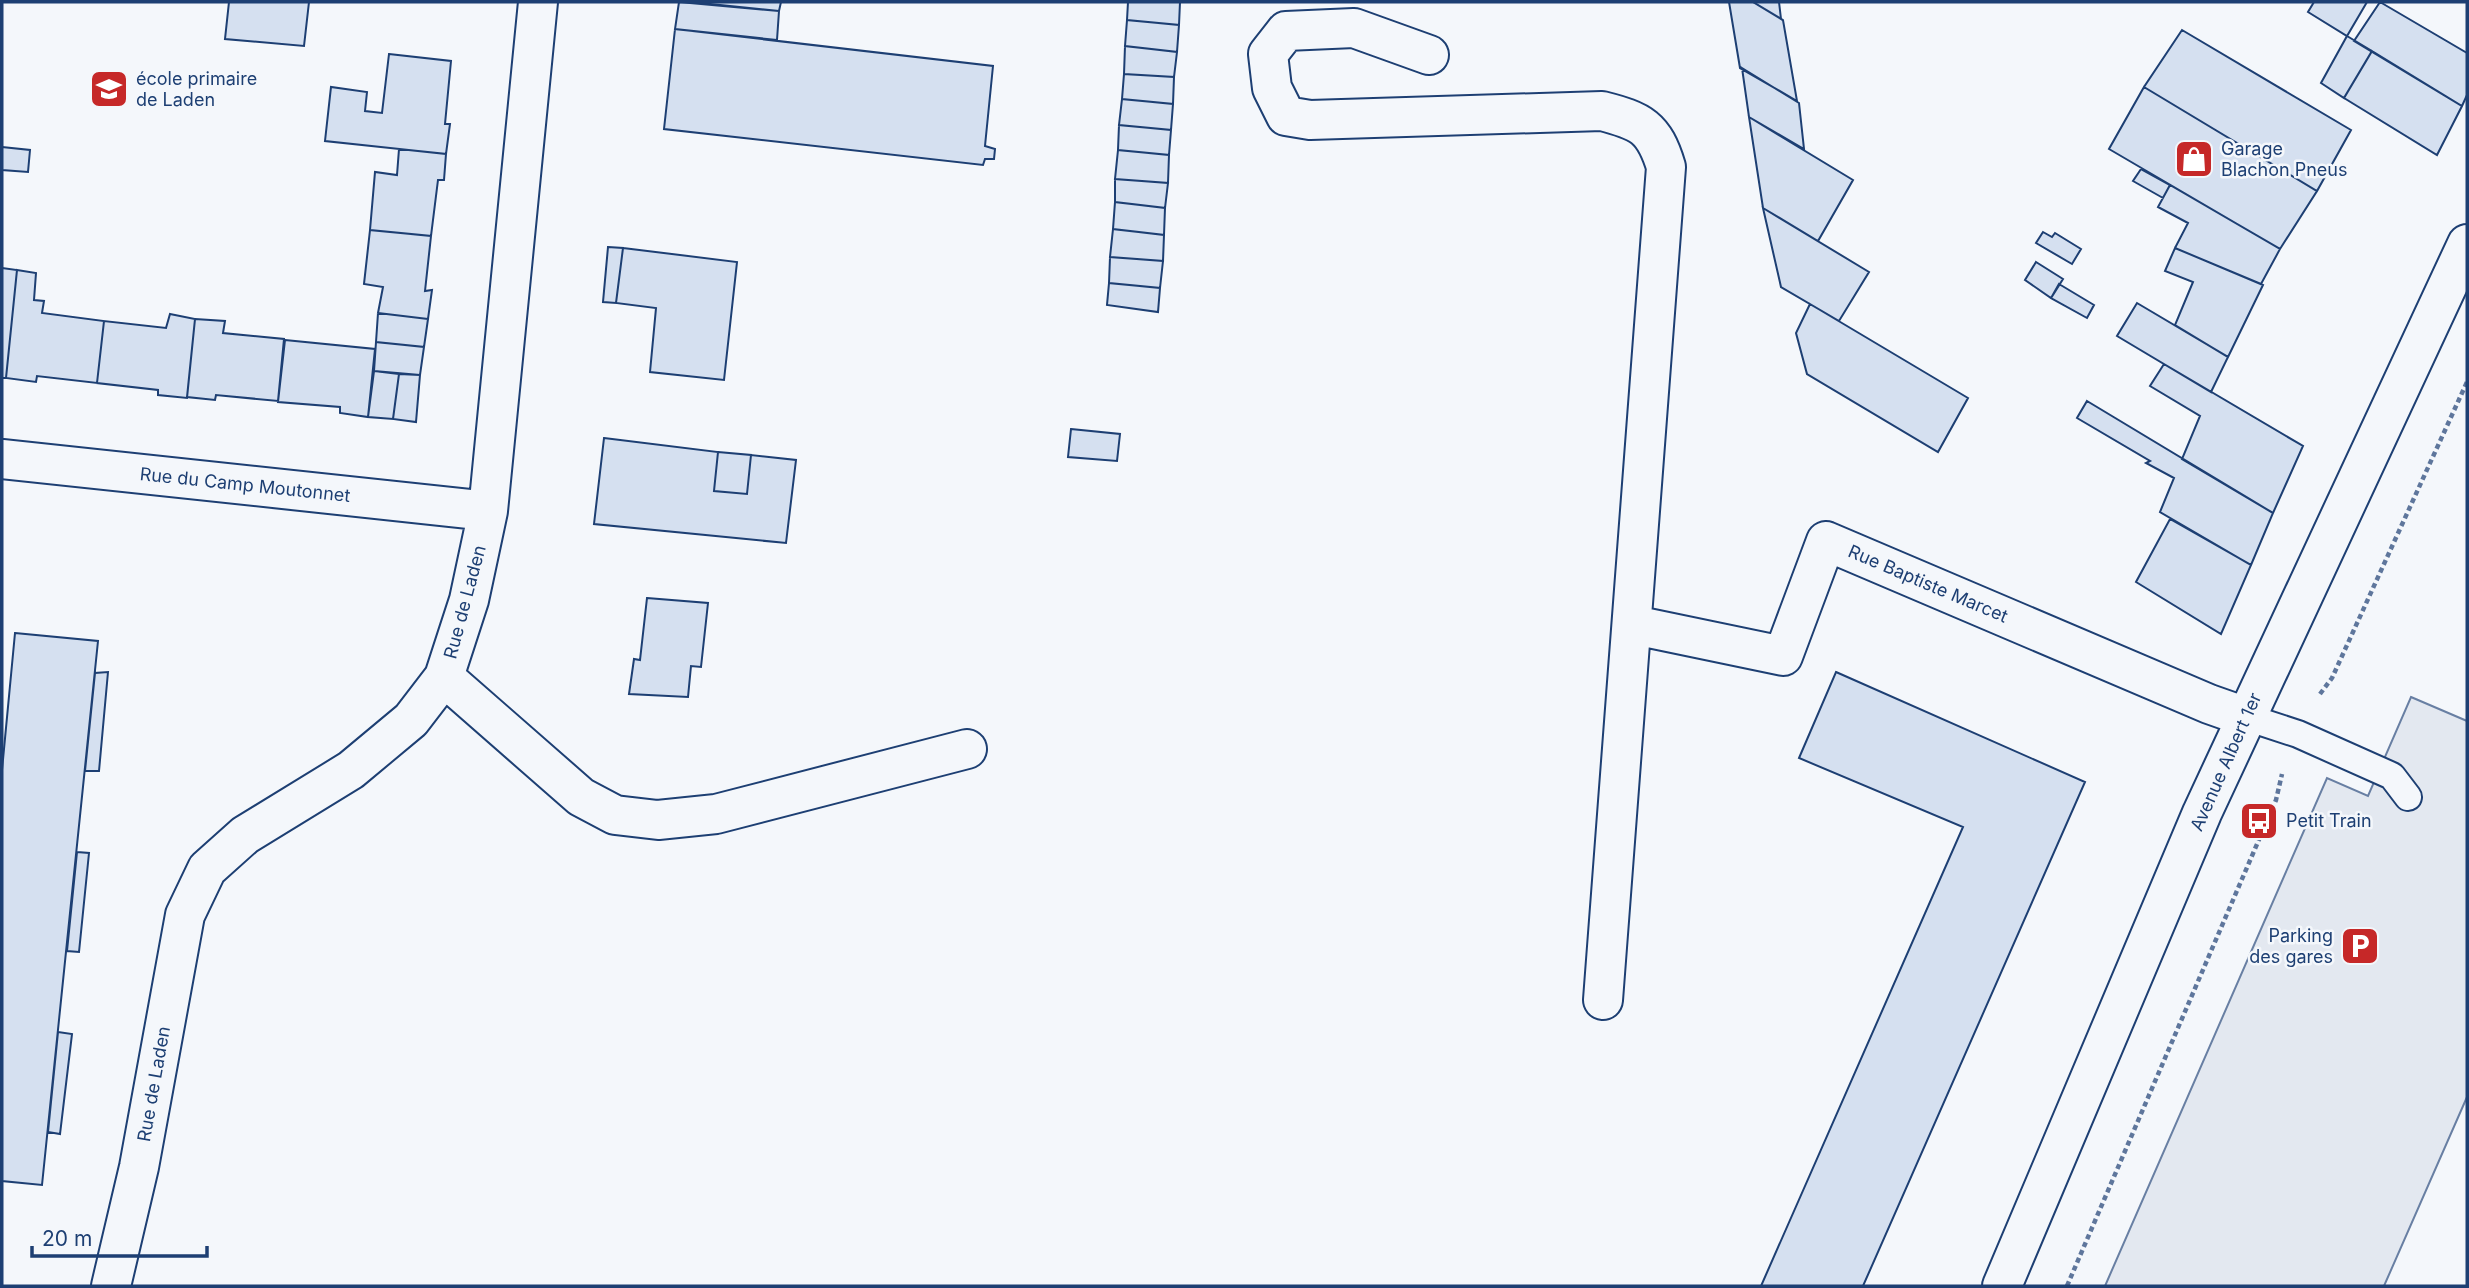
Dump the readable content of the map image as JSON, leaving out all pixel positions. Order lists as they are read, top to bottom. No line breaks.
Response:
{"streets":{"street":["Rue du Camp Moutonnet","Rue Baptiste Marcet","Rue de Laden","Avenue Albert 1er"]},"crossings":[["Rue du Camp Moutonnet","Rue de Laden"],["Rue Baptiste Marcet","Avenue Albert 1er"]],"places":{"school or university":["école primaire de Laden"],"shop":["Garage Blachon Pneus"],"bus stop":["Petit Train"],"parking":["Parking des gares"]},"scale_bar":"20 m"}
